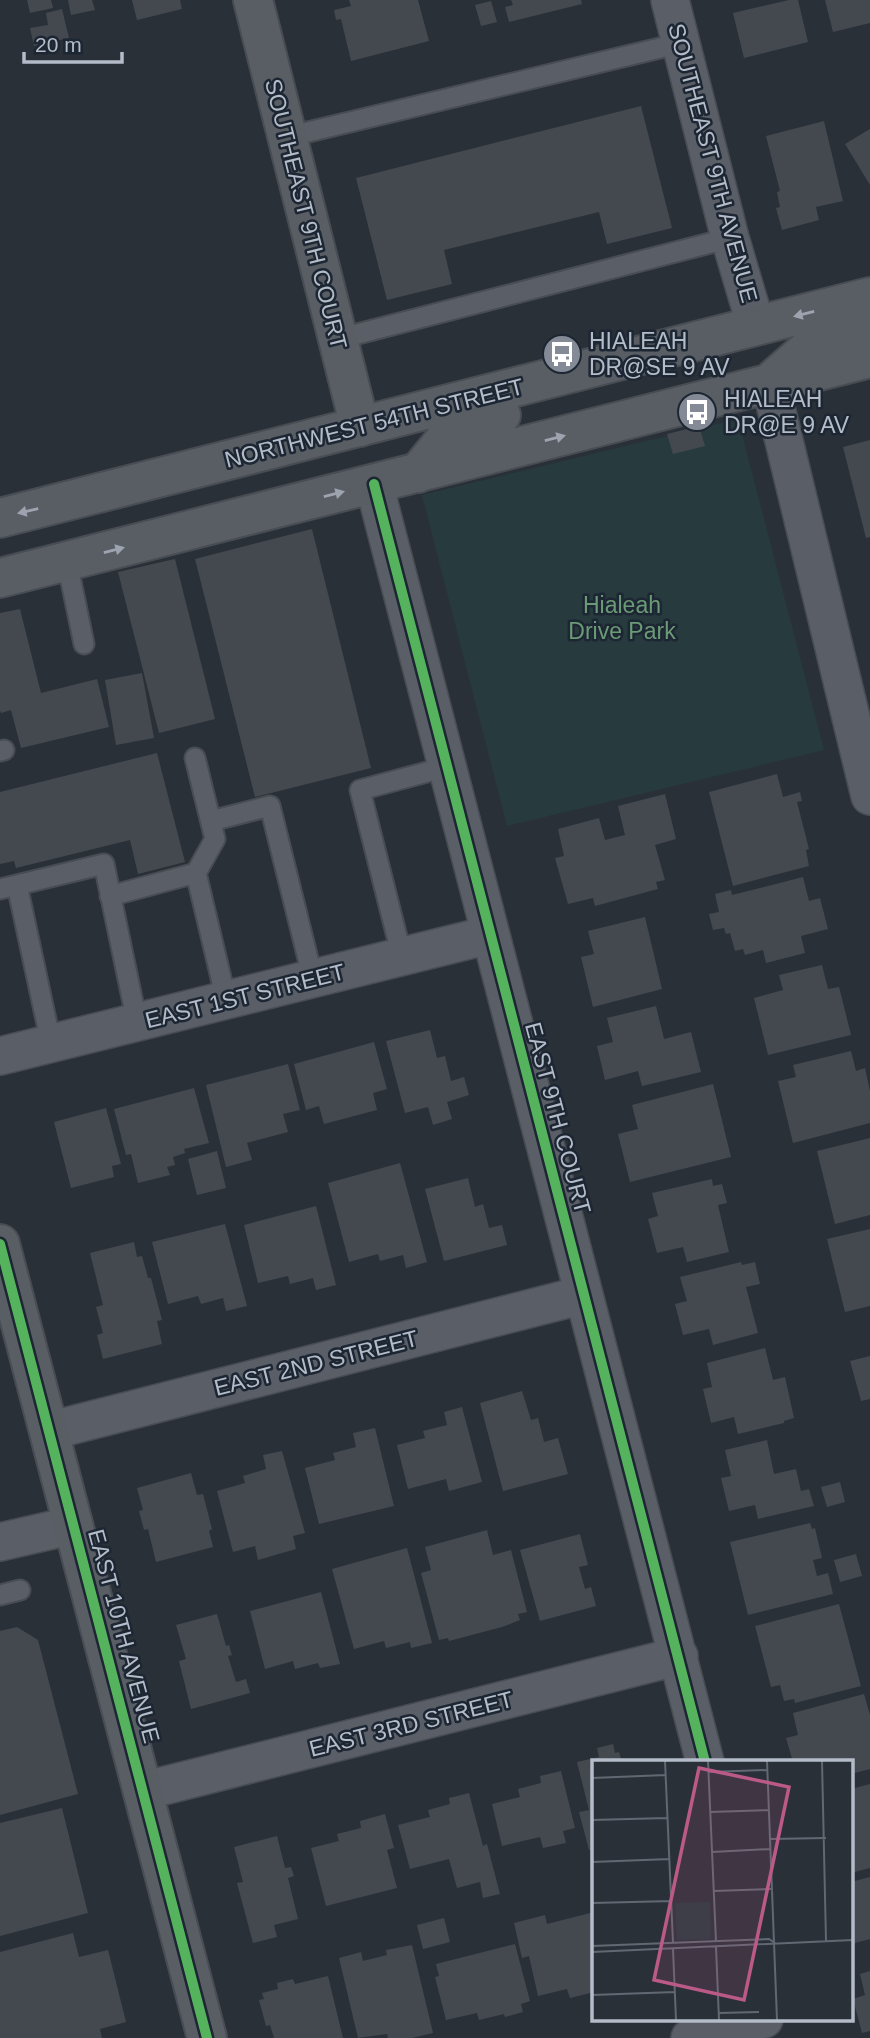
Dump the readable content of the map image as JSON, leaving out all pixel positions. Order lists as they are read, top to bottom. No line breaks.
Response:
{"streets":{"main road":["SOUTHEAST 9TH COURT","NORTHWEST 54TH STREET","EAST 10TH AVENUE"],"street":["SOUTHEAST 9TH AVENUE","EAST 1ST STREET","EAST 9TH COURT","EAST 2ND STREET","EAST 3RD STREET"]},"crossings":[["SOUTHEAST 9TH AVENUE","NORTHWEST 54TH STREET"],["SOUTHEAST 9TH COURT","NORTHWEST 54TH STREET"],["EAST 1ST STREET","EAST 9TH COURT"],["EAST 9TH COURT","EAST 2ND STREET"],["EAST 9TH COURT","EAST 3RD STREET"],["EAST 2ND STREET","EAST 10TH AVENUE"],["EAST 10TH AVENUE","EAST 3RD STREET"]],"parks":["Hialeah Drive Park"],"places":{"bus stop":["HIALEAH DR@SE 9 AV","HIALEAH DR@E 9 AV"]},"scale_bar":"20 m"}
